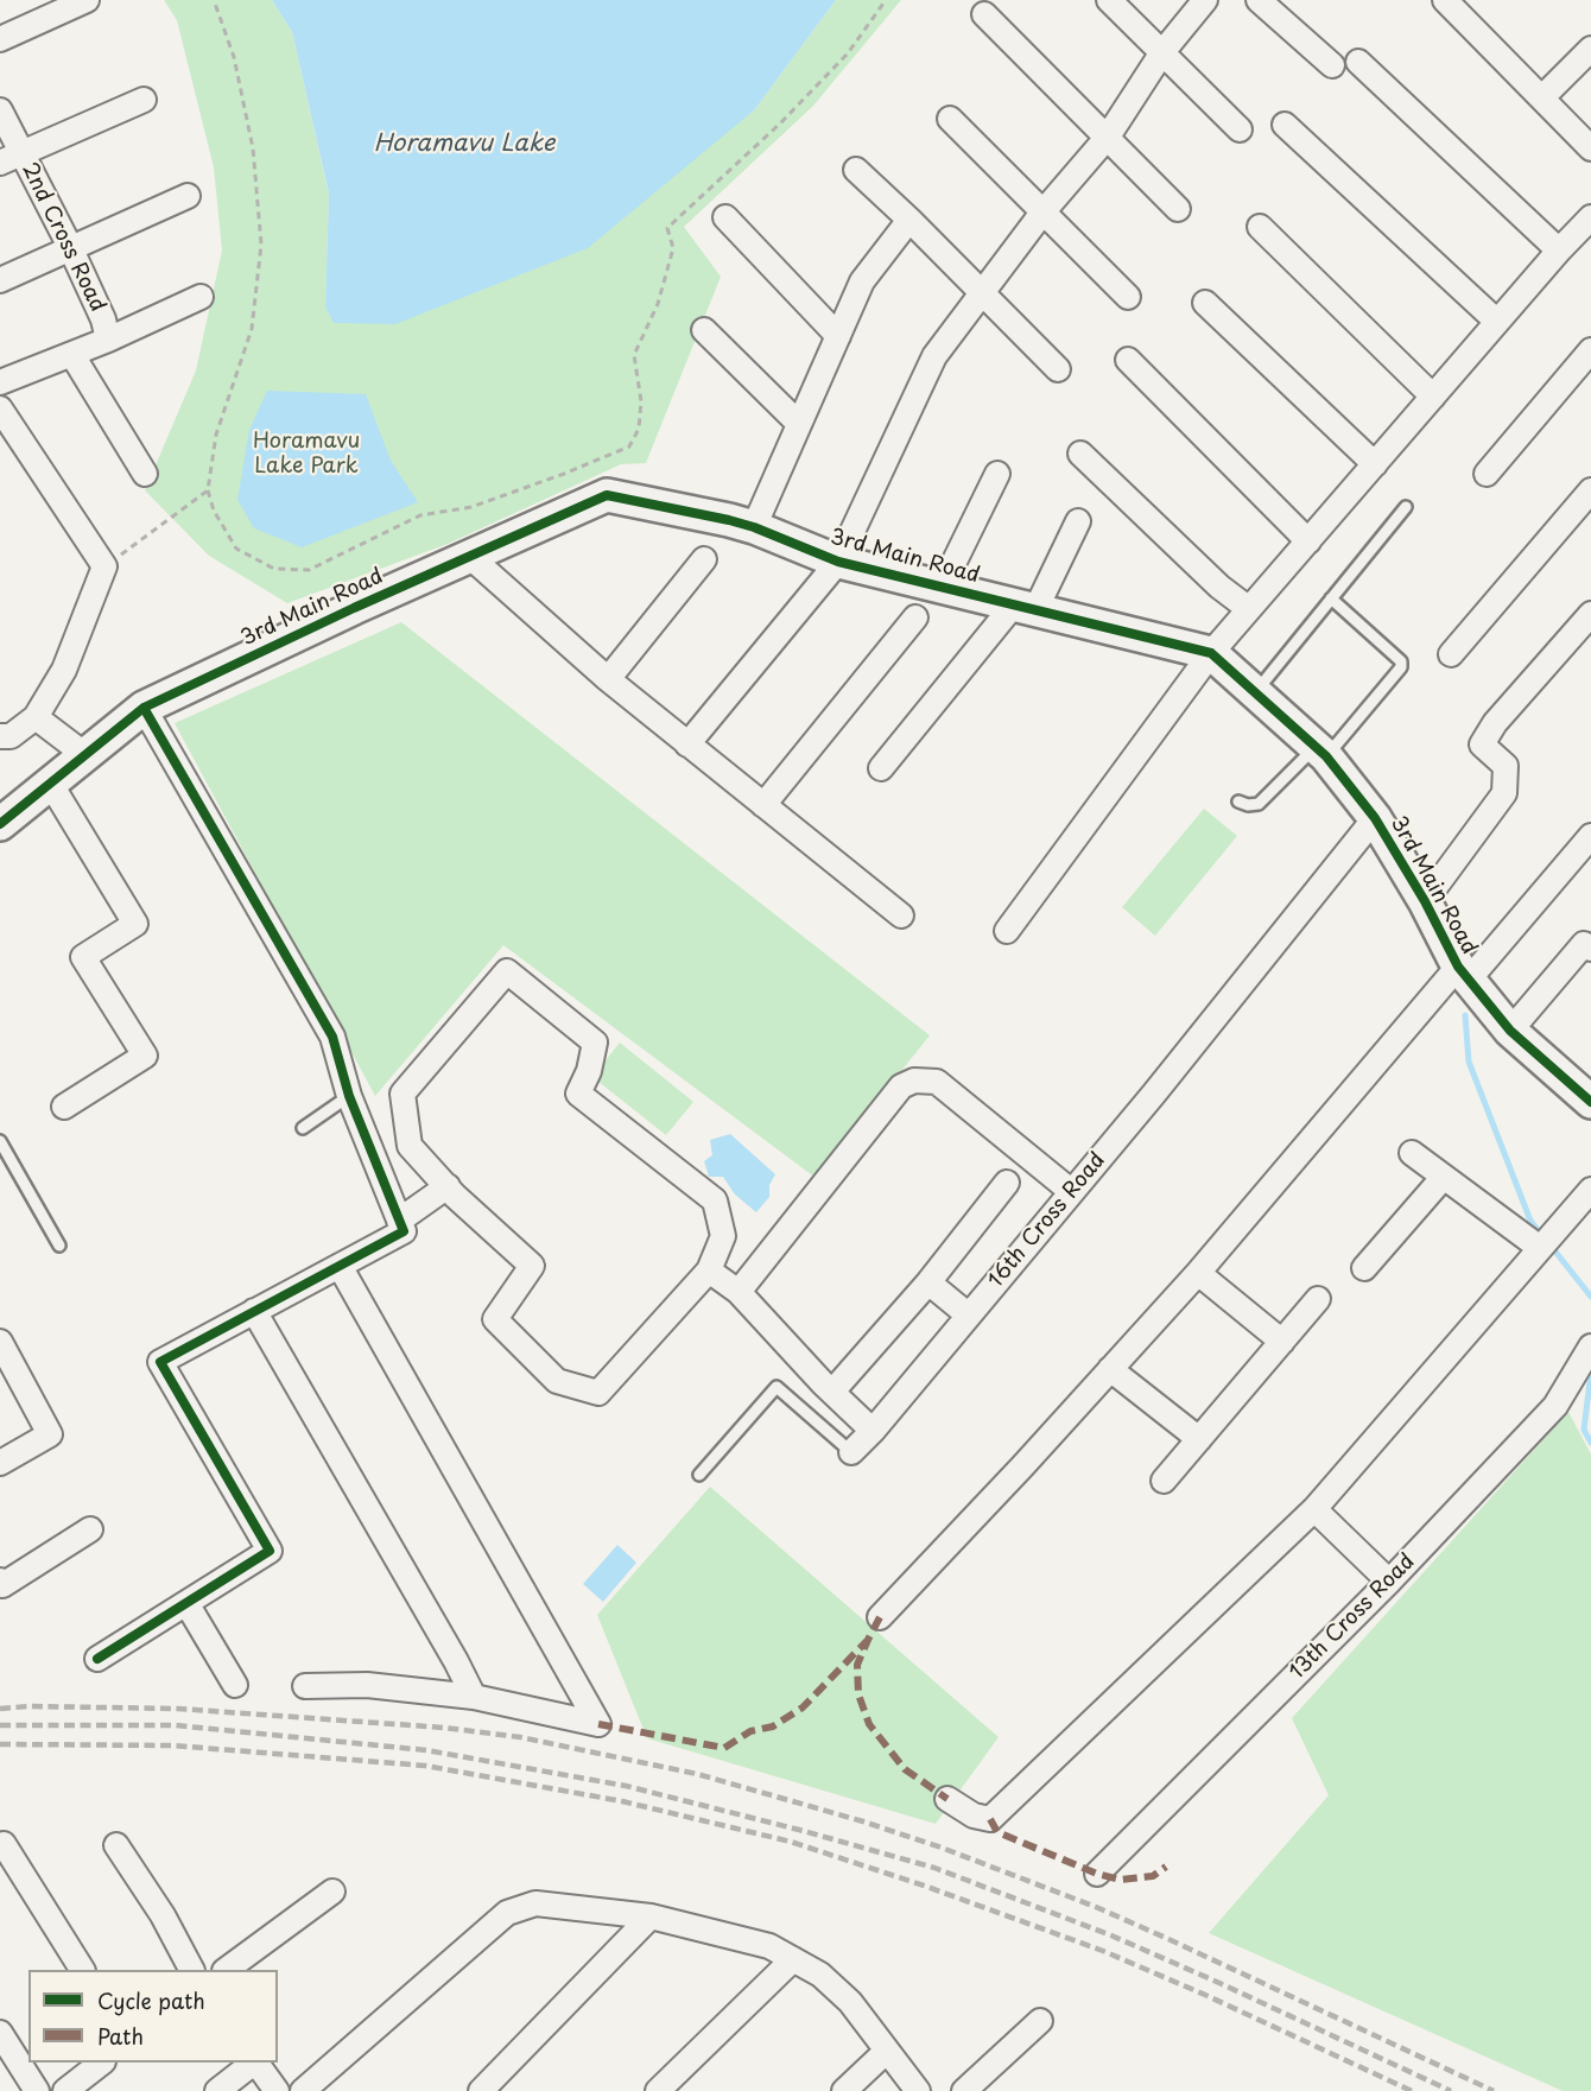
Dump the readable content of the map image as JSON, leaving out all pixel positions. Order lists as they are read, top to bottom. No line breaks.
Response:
{"streets":{"street":["2nd Cross Road","3rd Main Road","16th Cross Road","13th Cross Road"]},"crossings":[["3rd Main Road","16th Cross Road"]],"water":["Horamavu Lake"],"parks":["Horamavu Lake Park"],"legend":["Cycle path","Path"]}
